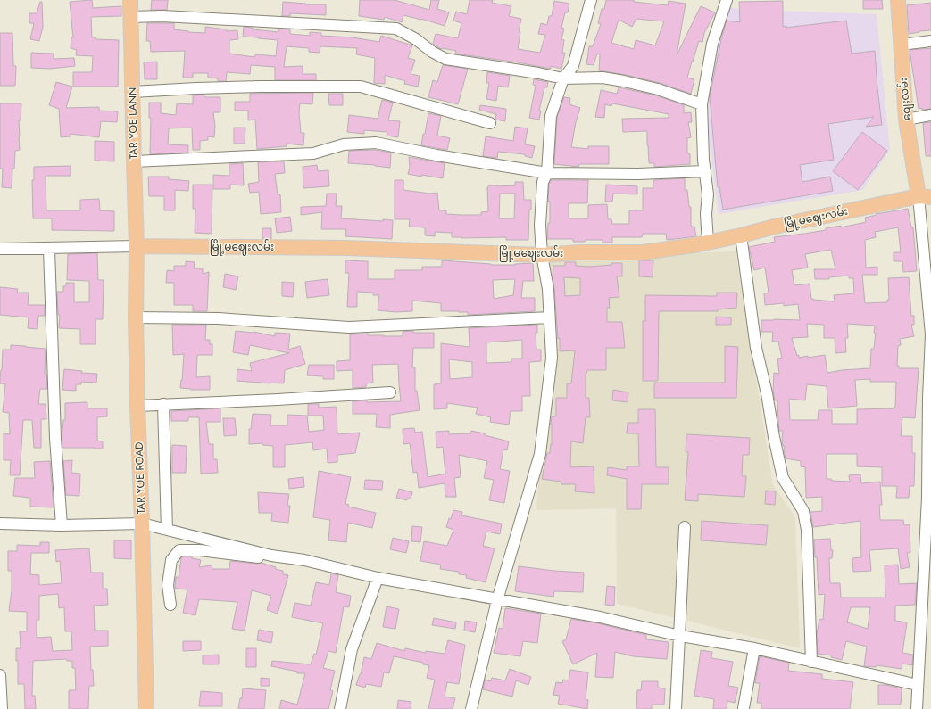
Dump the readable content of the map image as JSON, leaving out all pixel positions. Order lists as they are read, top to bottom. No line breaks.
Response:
{"streets":{"main road":["စျေးလမ်း","TAR YOE LANN","မြို့မဈေးလမ်း","TAR YOE ROAD"]},"crossings":[["စျေးလမ်း","မြို့မဈေးလမ်း"],["TAR YOE LANN","မြို့မဈေးလမ်း"],["TAR YOE LANN","TAR YOE ROAD"],["မြို့မဈေးလမ်း","TAR YOE ROAD"]]}
